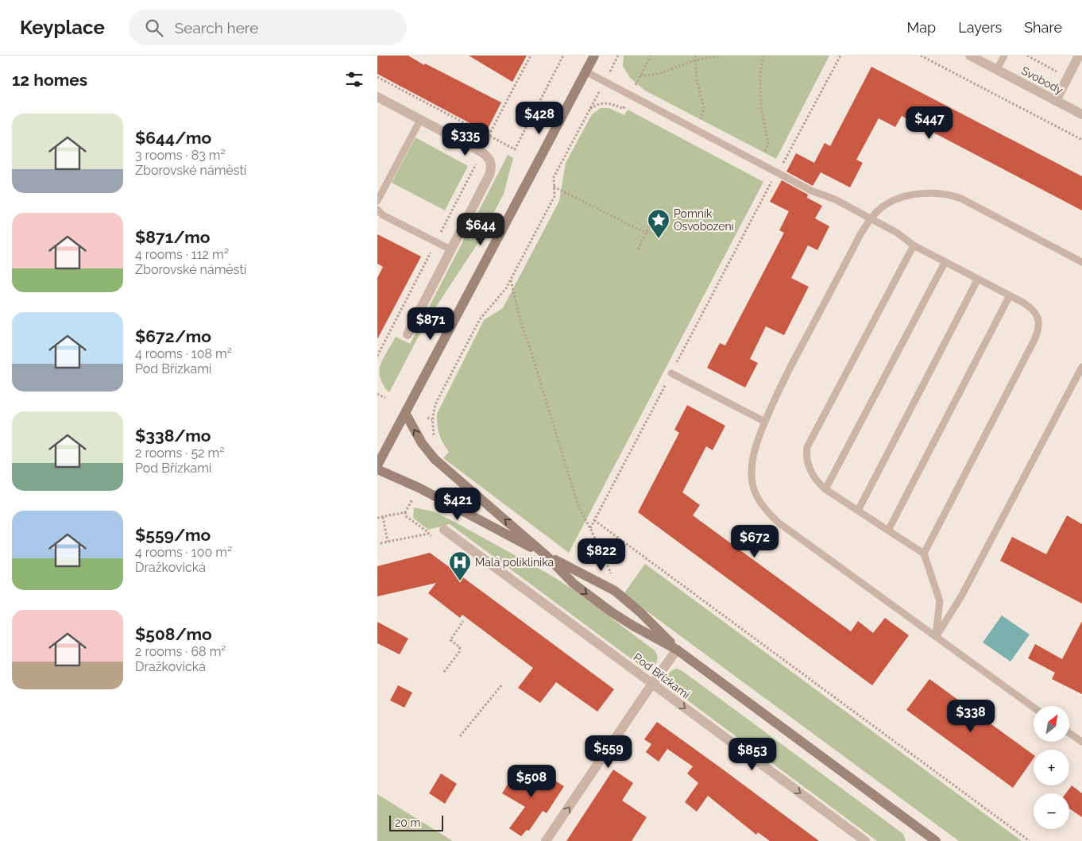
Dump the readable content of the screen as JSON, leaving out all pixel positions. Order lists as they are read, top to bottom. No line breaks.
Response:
{"streets":{"street":["Svobody","Pod Břízkami"]},"places":{"place":["Pomník Osvobození"],"hospital":["Malá poliklinika"]},"scale_bar":"20 m","north":"top right","page":{"header":"Keyplace","search":"Search here","nav":["Map","Layers","Share"],"heading":"12 homes","price":["$428","$447","$335","$644","$871","$421","$672","$822","$338","$559","$853","$508"],"list":[{"name":"$644/mo","note":"3 rooms · 83 m² · Zborovské náměstí"},{"name":"$871/mo","note":"4 rooms · 112 m² · Zborovské náměstí"},{"name":"$672/mo","note":"4 rooms · 108 m² · Pod Břízkami"},{"name":"$338/mo","note":"2 rooms · 52 m² · Pod Břízkami"},{"name":"$559/mo","note":"4 rooms · 100 m² · Dražkovická"},{"name":"$508/mo","note":"2 rooms · 68 m² · Dražkovická"}],"map_buttons":["+","−"],"scale":"20 m"}}
